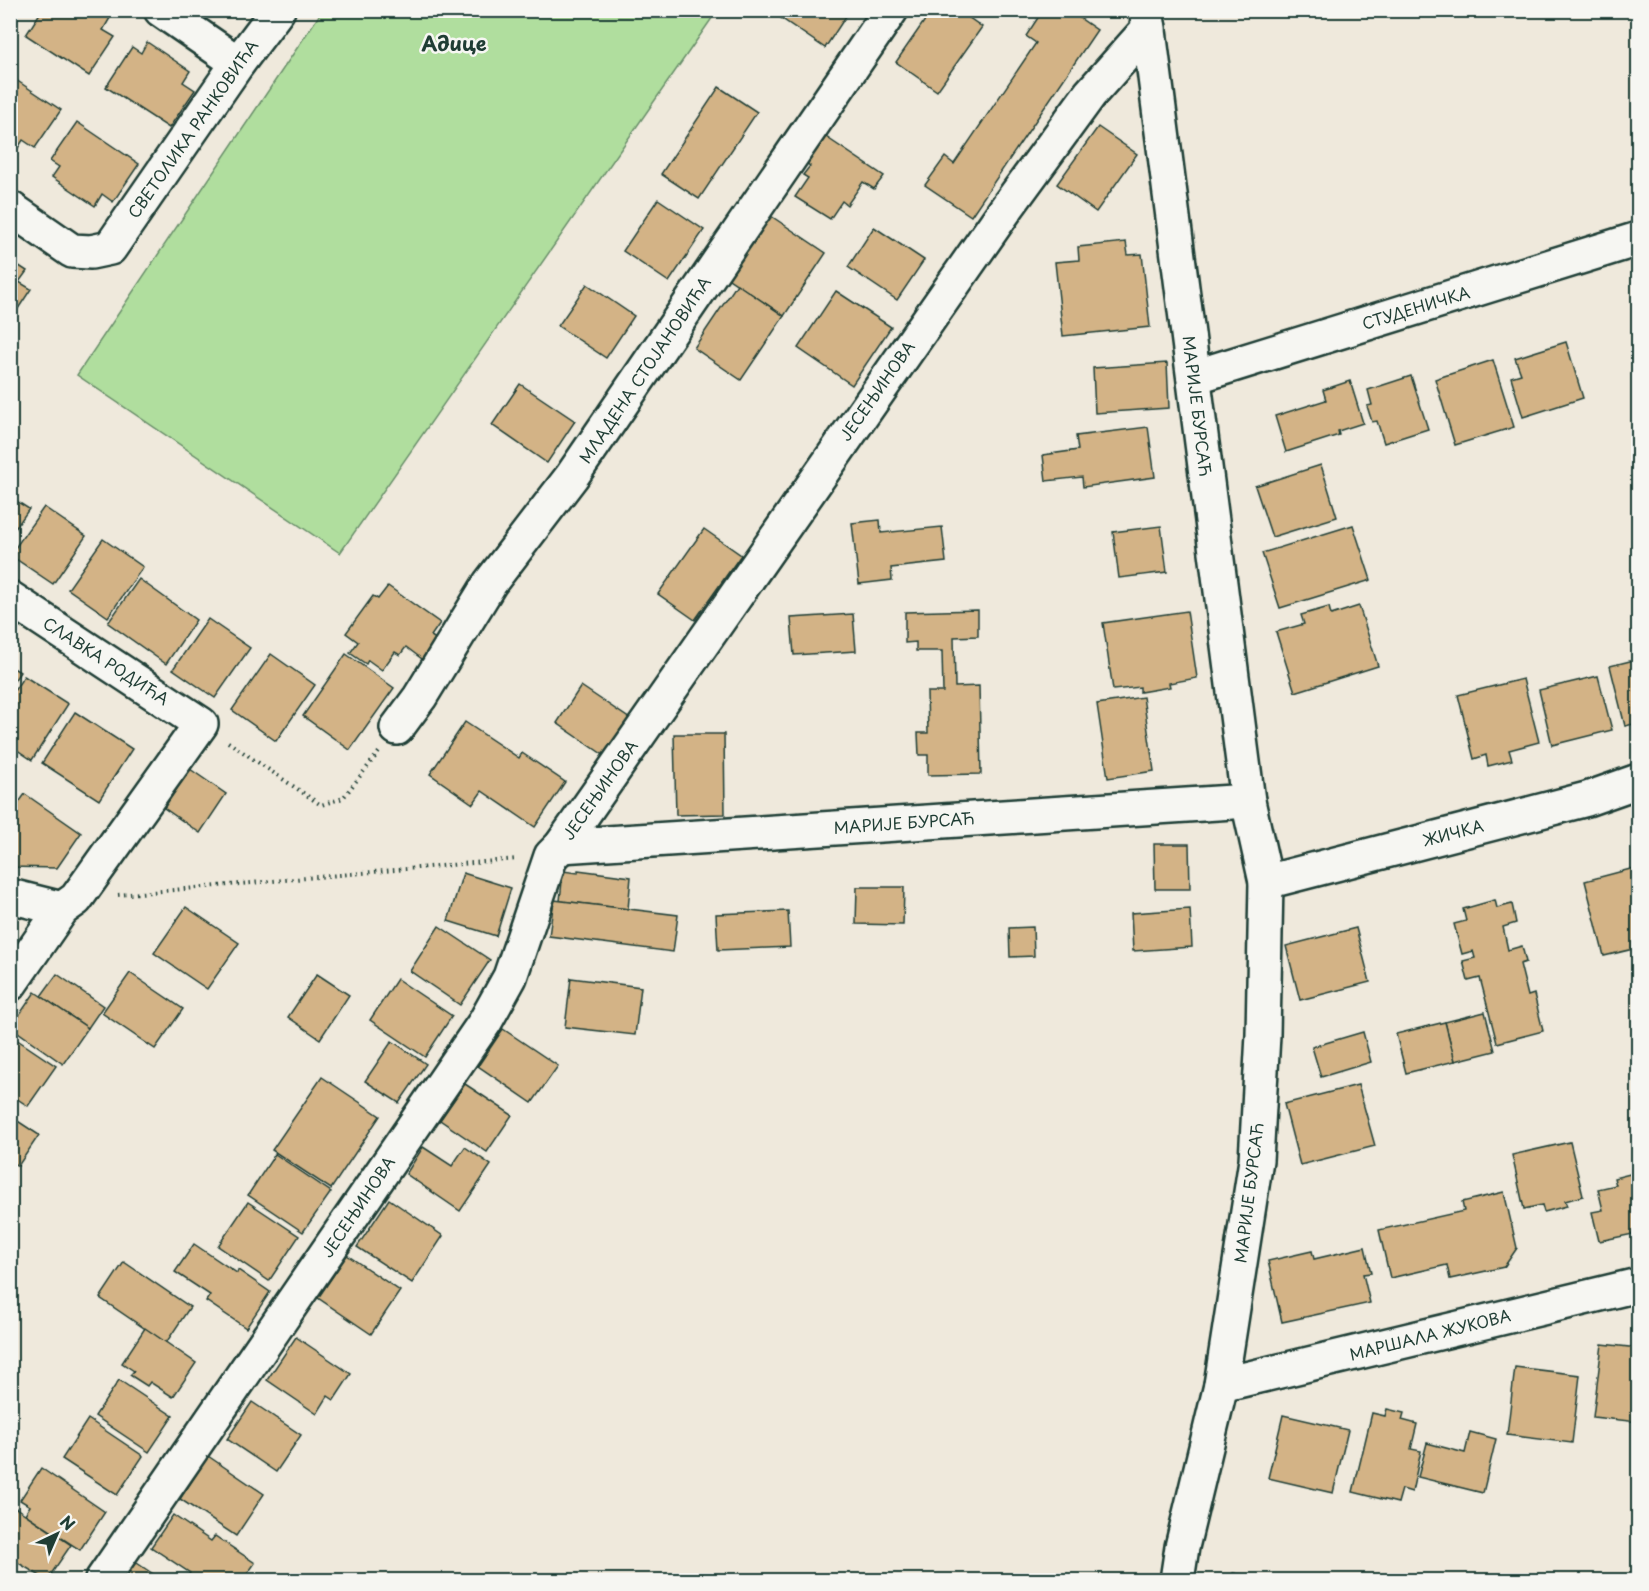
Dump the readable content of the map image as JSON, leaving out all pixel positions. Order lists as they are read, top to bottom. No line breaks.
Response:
{"streets":{"street":["СВЕТОЛИКА РАНКОВИЋА","СТУДЕНИЧКА","МЛАДЕНА СТОЈАНОВИЋА","ЈЕСЕЊИНОВА","МАРИЈЕ БУРСАЋ","СЛАВКА РОДИЋА","ЖИЧКА","МАРШАЛА ЖУКОВА"]},"crossings":[["СТУДЕНИЧКА","МАРИЈЕ БУРСАЋ"],["ЈЕСЕЊИНОВА","МАРИЈЕ БУРСАЋ"],["МАРИЈЕ БУРСАЋ","ЖИЧКА"],["МАРИЈЕ БУРСАЋ","МАРШАЛА ЖУКОВА"]],"districts":["Адице"],"north":"top right"}
